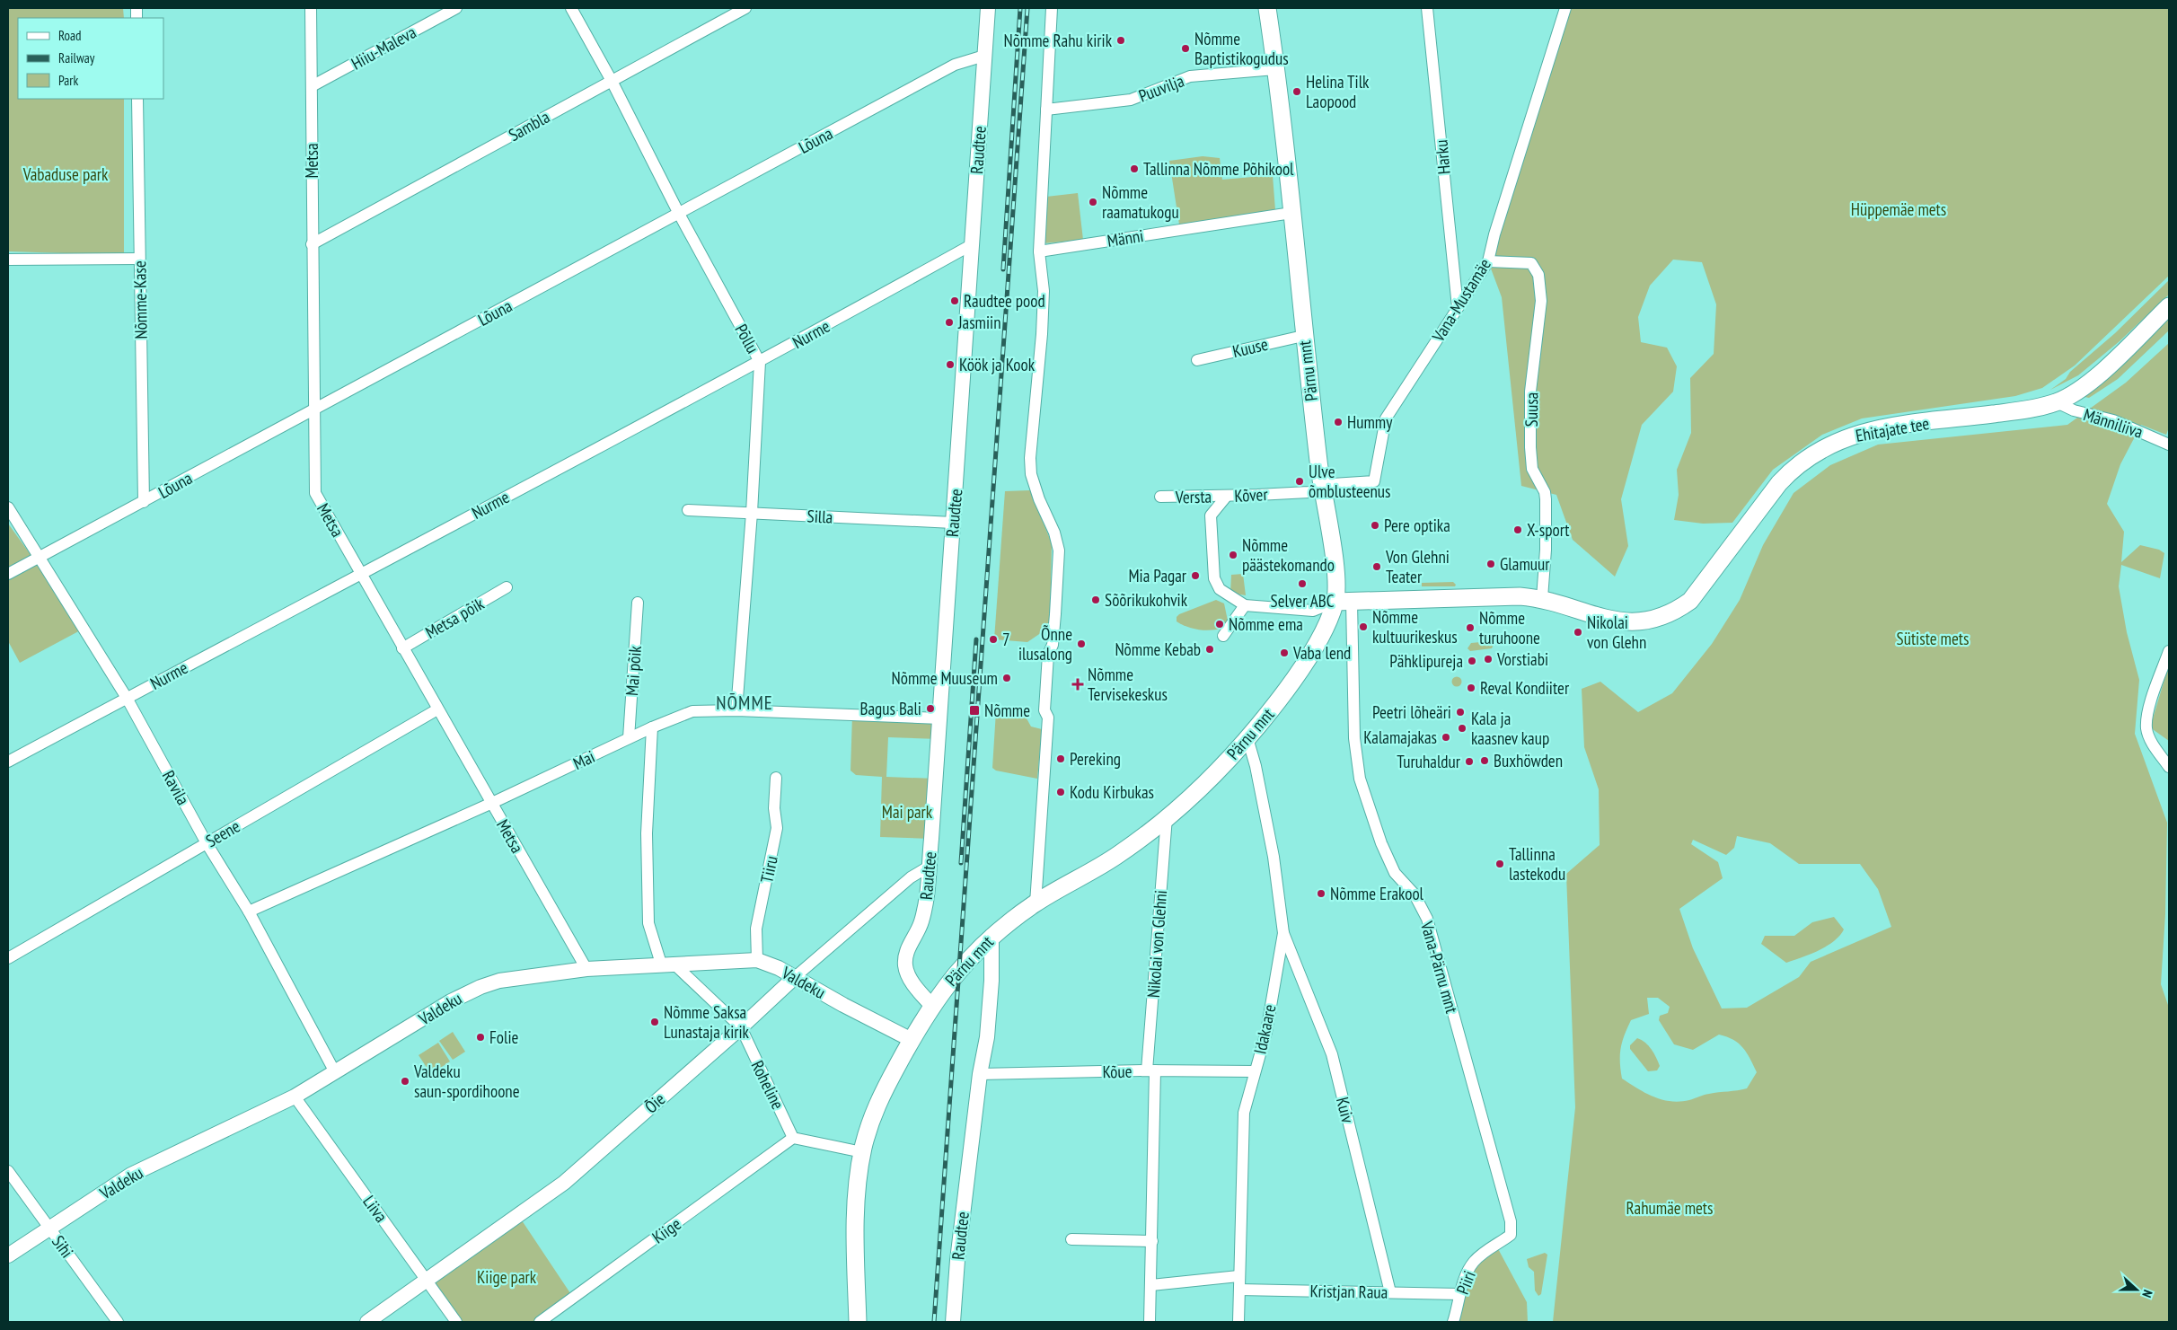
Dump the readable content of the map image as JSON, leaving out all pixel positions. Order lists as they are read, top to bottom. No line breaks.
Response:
{"streets":{"main road":["Pärnu mnt","Ehitajate tee"],"street":["Hiiu-Maleva","Puuvilja","Sambla","Lõuna","Raudtee","Harku","Metsa","Männi","Nõmme-Kase","Vana-Mustamäe","Nurme","Põllu","Kuuse","Suusa","Männiliiva","Kõver","Versta","Silla","Metsa põik","Mai põik","Mai","Ravila","Seene","Tiiru","Nikolai von Glehni","Vana-Pärnu mnt","Valdeku","Idakaare","Kõue","Roheline","Õie","Kuiv","Liiva","Kiige","Sihi","Piiri","Kristjan Raua"]},"crossings":[["Hiiu-Maleva","Metsa"],["Puuvilja","Pärnu mnt"],["Sambla","Metsa"],["Sambla","Põllu"],["Lõuna","Raudtee"],["Lõuna","Metsa"],["Lõuna","Nõmme-Kase"],["Lõuna","Põllu"],["Lõuna","Ravila"],["Raudtee","Nurme"],["Raudtee","Pärnu mnt"],["Raudtee","Silla"],["Raudtee","Mai"],["Raudtee","Kõue"],["Raudtee","Õie"],["Harku","Vana-Mustamäe"],["Metsa","Nurme"],["Metsa","Metsa põik"],["Metsa","Mai"],["Metsa","Seene"],["Metsa","Valdeku"],["Männi","Pärnu mnt"],["Vana-Mustamäe","Pärnu mnt"],["Vana-Mustamäe","Suusa"],["Vana-Mustamäe","Ehitajate tee"],["Vana-Mustamäe","Kõver"],["Vana-Mustamäe","Versta"],["Vana-Mustamäe","Vana-Pärnu mnt"],["Nurme","Põllu"],["Nurme","Ravila"],["Põllu","Silla"],["Põllu","Mai"],["Kuuse","Pärnu mnt"],["Pärnu mnt","Ehitajate tee"],["Pärnu mnt","Kõver"],["Pärnu mnt","Versta"],["Pärnu mnt","Nikolai von Glehni"],["Pärnu mnt","Vana-Pärnu mnt"],["Pärnu mnt","Valdeku"],["Pärnu mnt","Idakaare"],["Suusa","Ehitajate tee"],["Männiliiva","Ehitajate tee"],["Ehitajate tee","Kõver"],["Ehitajate tee","Versta"],["Ehitajate tee","Vana-Pärnu mnt"],["Kõver","Versta"],["Kõver","Vana-Pärnu mnt"],["Versta","Vana-Pärnu mnt"],["Mai põik","Mai"],["Mai","Ravila"],["Mai","Roheline"],["Ravila","Seene"],["Ravila","Valdeku"],["Tiiru","Valdeku"],["Nikolai von Glehni","Kõue"],["Vana-Pärnu mnt","Piiri"],["Valdeku","Roheline"],["Valdeku","Õie"],["Valdeku","Liiva"],["Valdeku","Sihi"],["Idakaare","Kõue"],["Idakaare","Kuiv"],["Idakaare","Kristjan Raua"],["Roheline","Õie"],["Roheline","Kiige"],["Õie","Liiva"],["Kuiv","Kristjan Raua"],["Piiri","Kristjan Raua"]],"districts":["NÕMME"],"parks":["Vabaduse park","Hüppemäe mets","Sütiste mets","Mai park","Rahumäe mets","Kiige park"],"places":{"other":["Nõmme Rahu kirik","Nõmme Baptistikogudus","Helina Tilk Laopood","Tallinna Nõmme Põhikool","Nõmme raamatukogu","Raudtee pood","Jasmiin","Köök ja Kook","Hummy","Ulve õmblusteenus","Pere optika","X-sport","Nõmme päästekomando","Glamuur","Von Glehni Teater","Mia Pagar","Selver ABC","Sõõrikukohvik","Nõmme ema","Nõmme kultuurikeskus","Nõmme turuhoone","Nikolai von Glehn","7","Õnne ilusalong","Nõmme Kebab","Vaba lend","Vorstiabi","Pähklipureja","Nõmme Muuseum","Reval Kondiiter","Bagus Bali","Peetri lõheäri","Kala ja kaasnev kaup","Kalamajakas","Pereking","Buxhöwden","Turuhaldur","Kodu Kirbukas","Tallinna lastekodu","Nõmme Erakool","Nõmme Saksa Lunastaja kirik","Folie","Valdeku saun-spordihoone"],"health":["Nõmme Tervisekeskus"],"transit":["Nõmme"]},"legend":["Road","Railway","Park"],"north":"right"}
